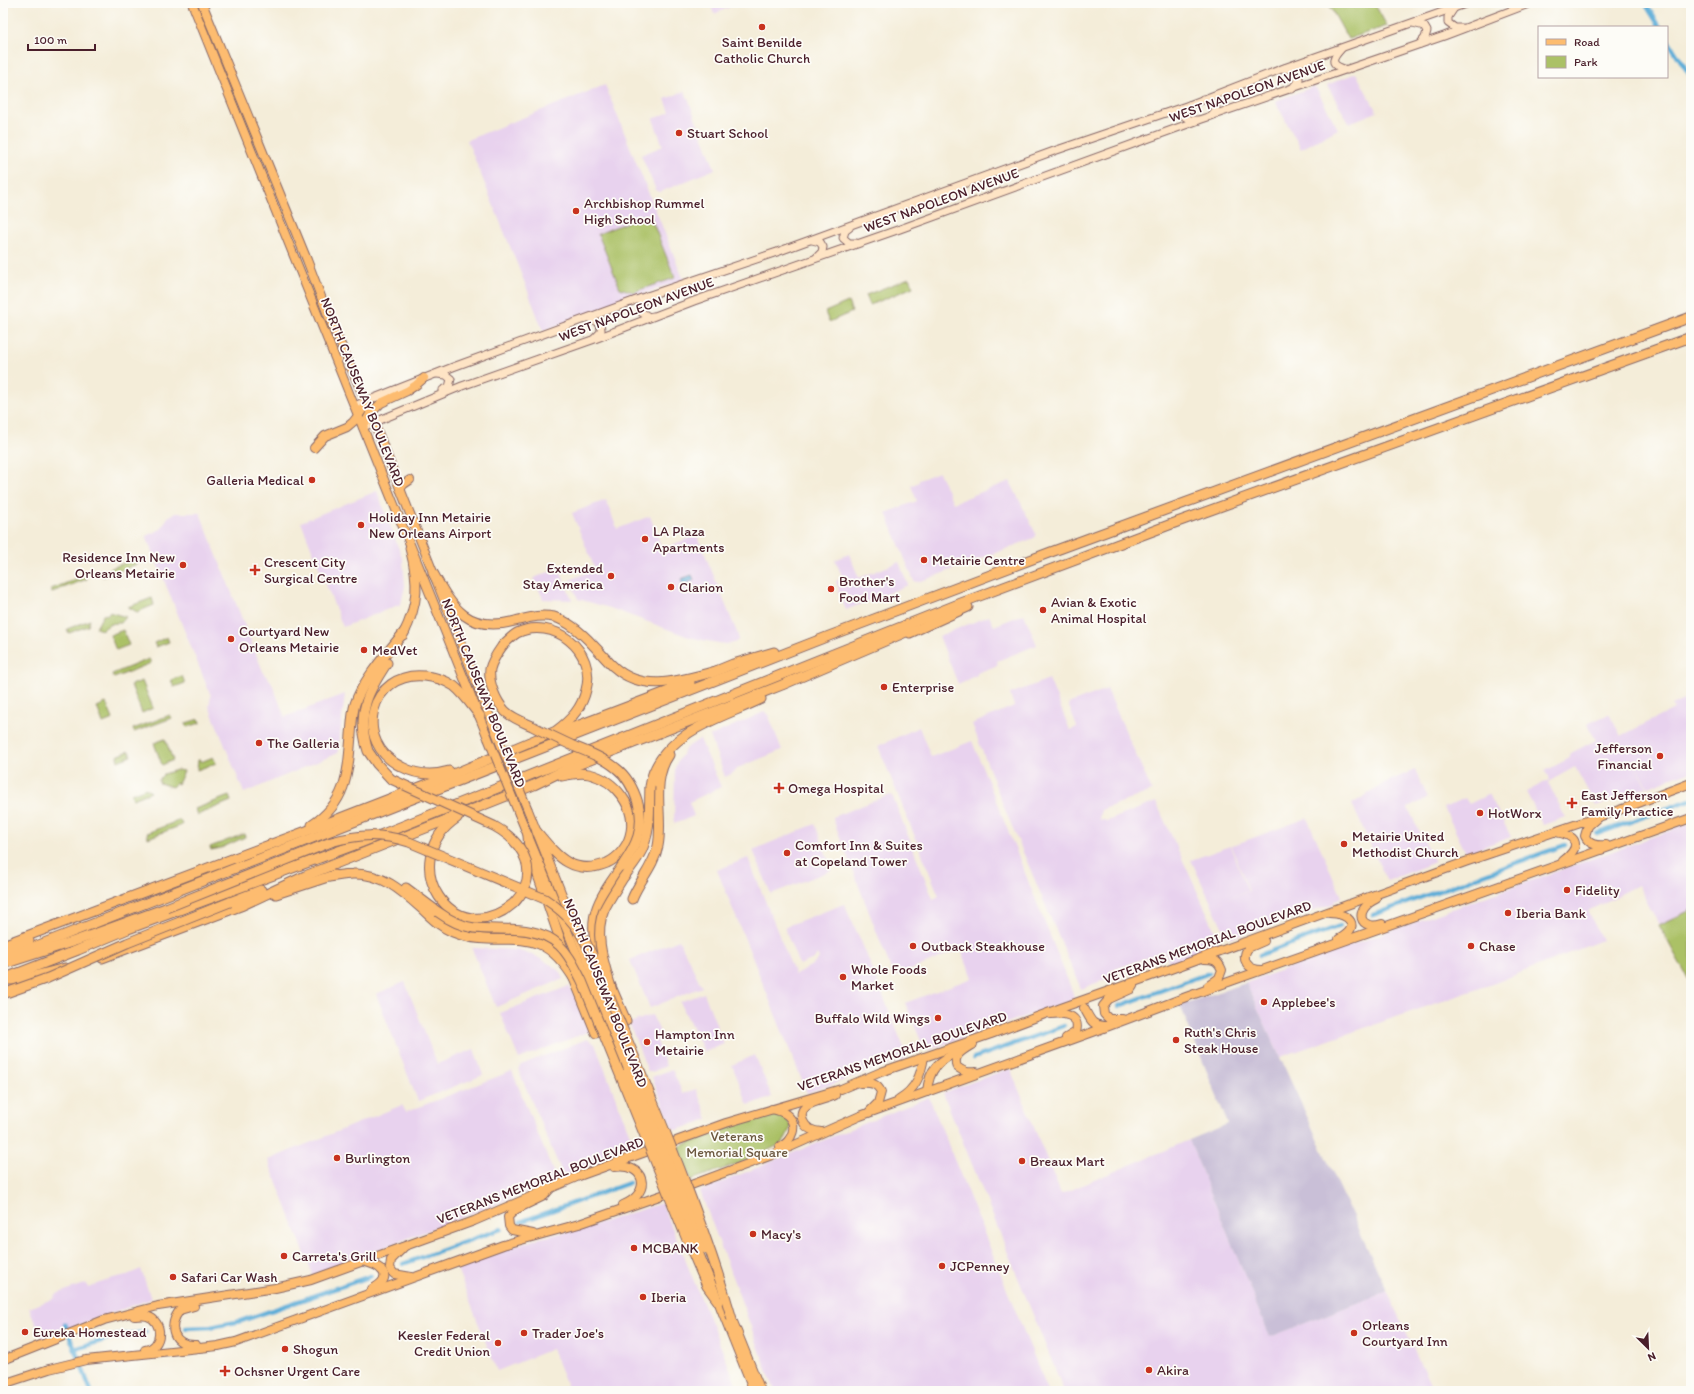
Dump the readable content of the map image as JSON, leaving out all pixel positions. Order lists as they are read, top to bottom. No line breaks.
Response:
{"streets":{"main road":["WEST NAPOLEON AVENUE","NORTH CAUSEWAY BOULEVARD","VETERANS MEMORIAL BOULEVARD"]},"crossings":[["WEST NAPOLEON AVENUE","NORTH CAUSEWAY BOULEVARD"]],"parks":["Veterans Memorial Square"],"places":{"other":["Saint Benilde Catholic Church","Stuart School","Archbishop Rummel High School","Galleria Medical","Holiday Inn Metairie New Orleans Airport","LA Plaza Apartments","Metairie Centre","Residence Inn New Orleans Metairie","Extended Stay America","Clarion","Brother's Food Mart","Avian & Exotic Animal Hospital","Courtyard New Orleans Metairie","MedVet","Enterprise","The Galleria","Jefferson Financial","HotWorx","Metairie United Methodist Church","Comfort Inn & Suites at Copeland Tower","Fidelity","Iberia Bank","Outback Steakhouse","Chase","Whole Foods Market","Applebee's","Buffalo Wild Wings","Ruth's Chris Steak House","Hampton Inn Metairie","Burlington","Breaux Mart","Macy's","MCBANK","Carreta's Grill","JCPenney","Safari Car Wash","Iberia","Eureka Homestead","Trader Joe's","Orleans Courtyard Inn","Keesler Federal Credit Union","Shogun","Akira"],"health":["Crescent City Surgical Centre","Omega Hospital","East Jefferson Family Practice","Ochsner Urgent Care"]},"legend":["Road","Park"],"scale_bar":"100 m","north":"bottom right"}
